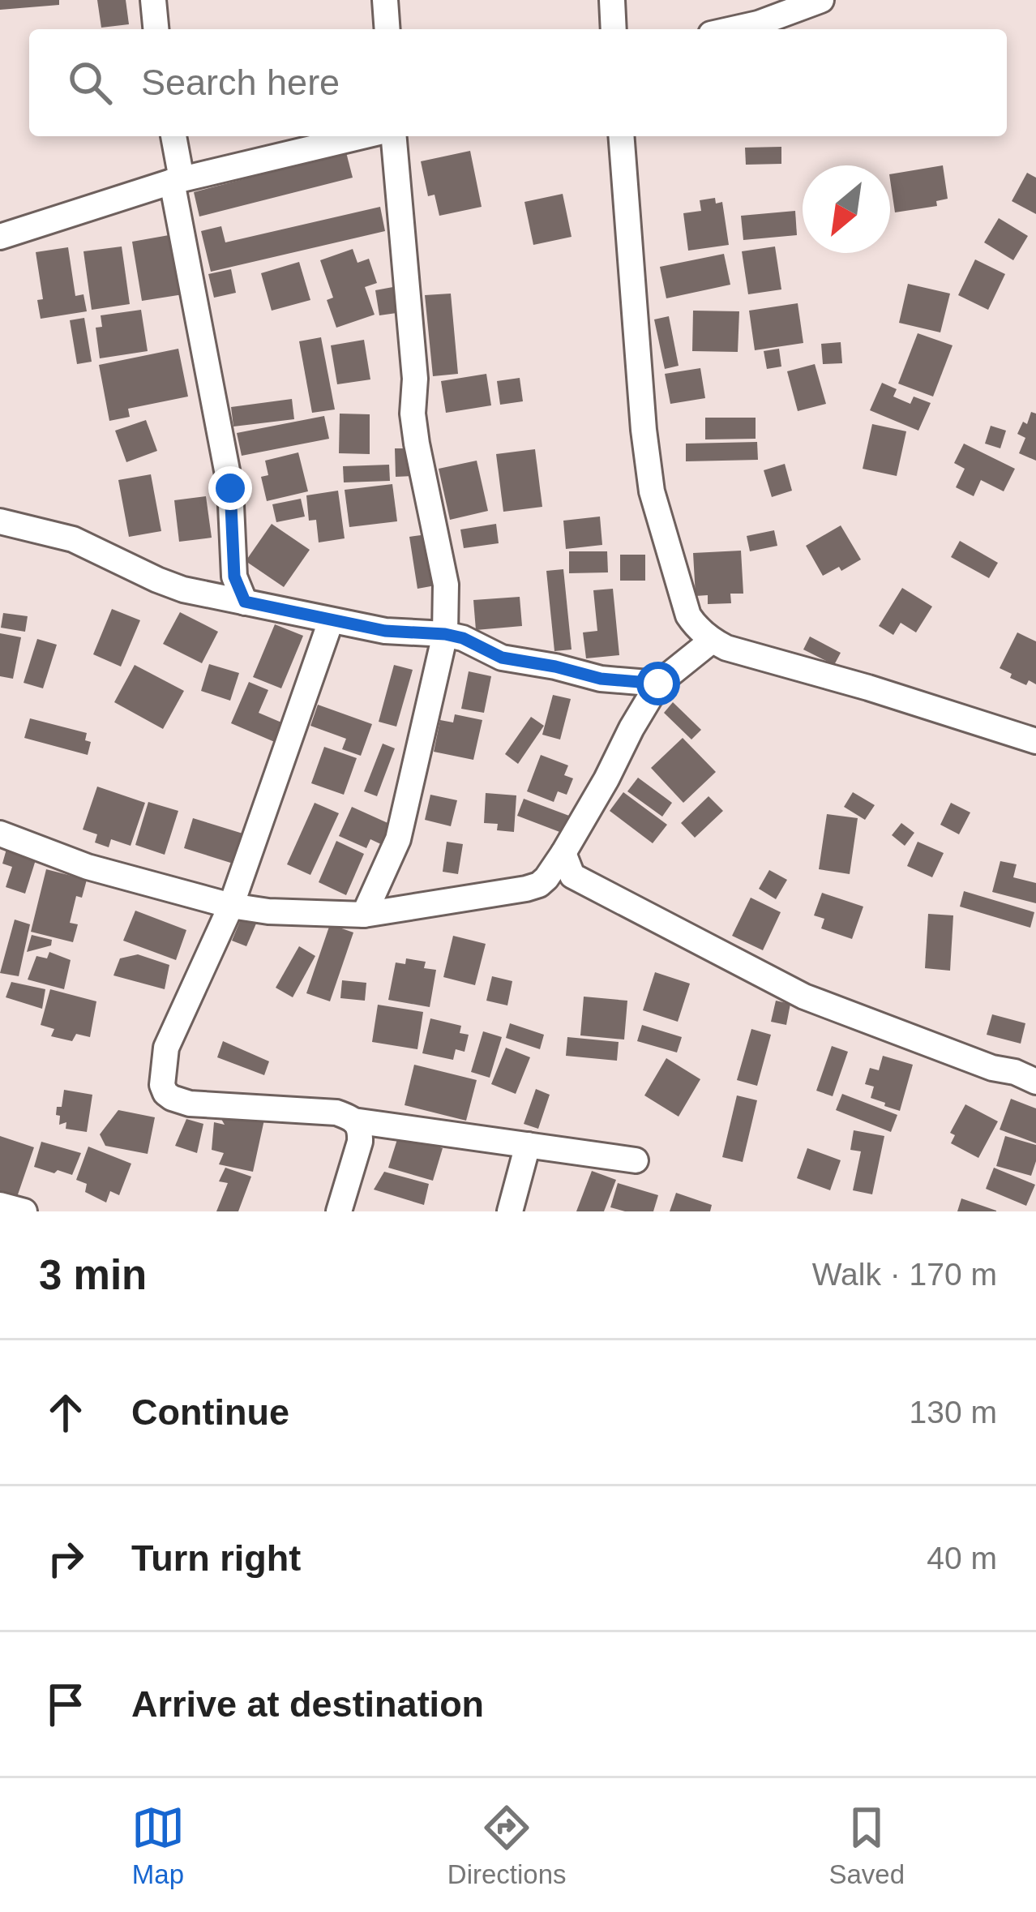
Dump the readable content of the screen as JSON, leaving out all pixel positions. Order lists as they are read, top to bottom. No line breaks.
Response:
{"north":"bottom left","page":{"search":"Search here","heading":["3 min","Walk · 170 m"],"list":[["Continue","130 m"],["Turn right","40 m"],"Arrive at destination"],"nav":["Map","Directions","Saved"]}}
